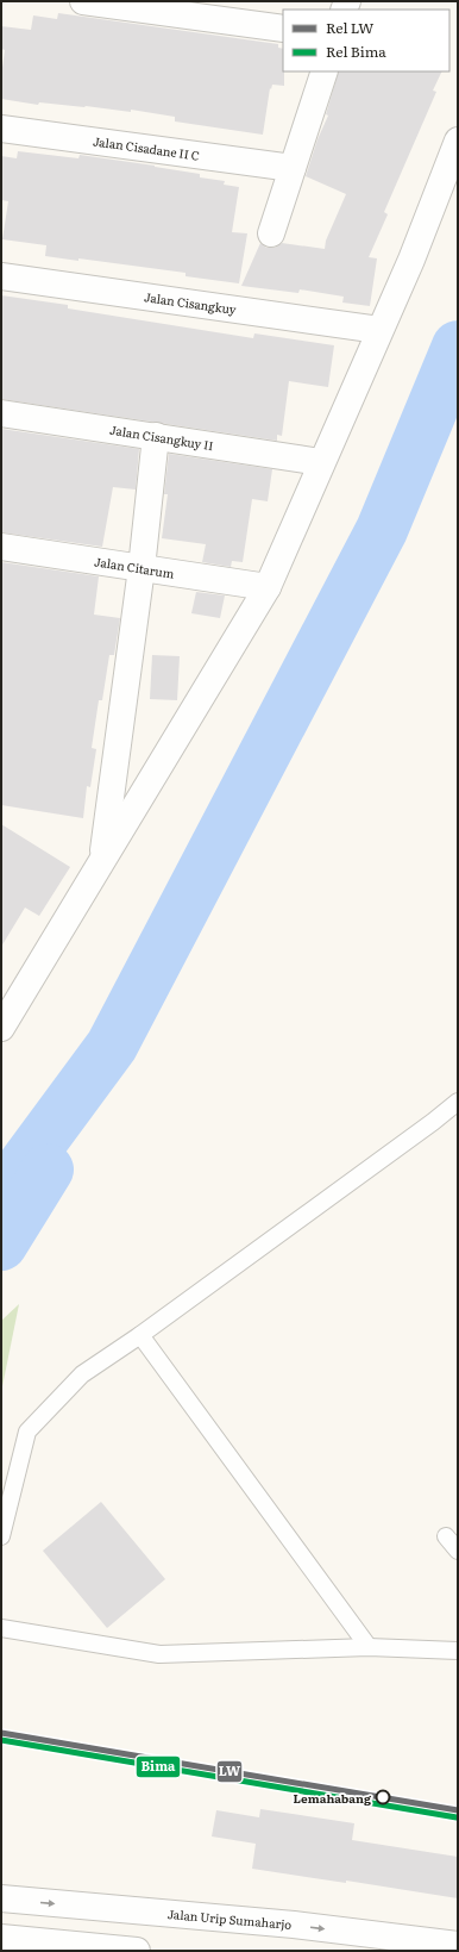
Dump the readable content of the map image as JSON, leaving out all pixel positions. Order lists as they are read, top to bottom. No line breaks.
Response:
{"streets":{"main road":["Jalan Cisadane II C","Jalan Cisangkuy","Jalan Cisangkuy II","Jalan Citarum","Jalan Urip Sumaharjo"]},"one_way":["Jalan Urip Sumaharjo"],"places":["Lemahabang"],"lines":["rail line LW","rail line Bima"],"legend":["Rel LW","Rel Bima"]}
